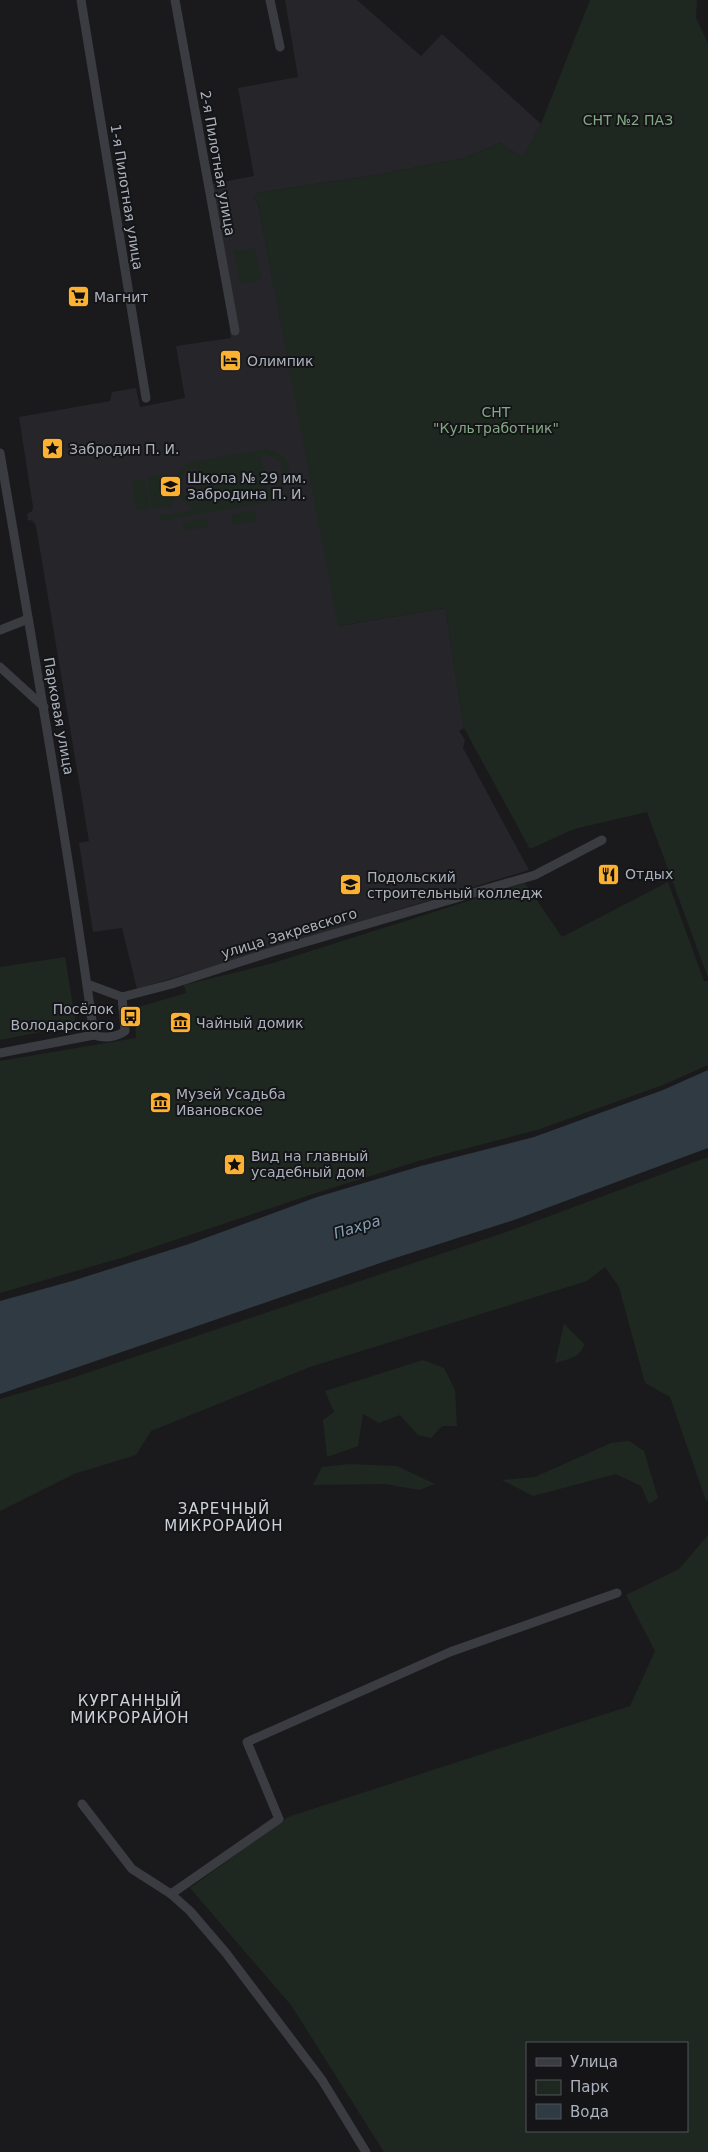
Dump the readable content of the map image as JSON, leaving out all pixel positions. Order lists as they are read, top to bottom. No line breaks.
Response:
{"streets":{"street":["2-я Пилотная улица","1-я Пилотная улица","Парковая улица","улица Закревского"]},"districts":["ЗАРЕЧНЫЙ МИКРОРАЙОН","КУРГАННЫЙ МИКРОРАЙОН"],"water":["Пахра"],"parks":["СНТ №2 ПАЗ","СНТ \"Культработник\""],"places":{"supermarket":["Магнит"],"hotel":["Олимпик"],"place":["Забродин П. И.","Вид на главный усадебный дом"],"school or university":["Школа № 29 им. Забродина П. И.","Подольский строительный колледж"],"restaurant":["Отдых"],"bus stop":["Посёлок Володарского"],"museum":["Чайный домик","Музей Усадьба Ивановское"]},"legend":["Улица","Парк","Вода"]}
